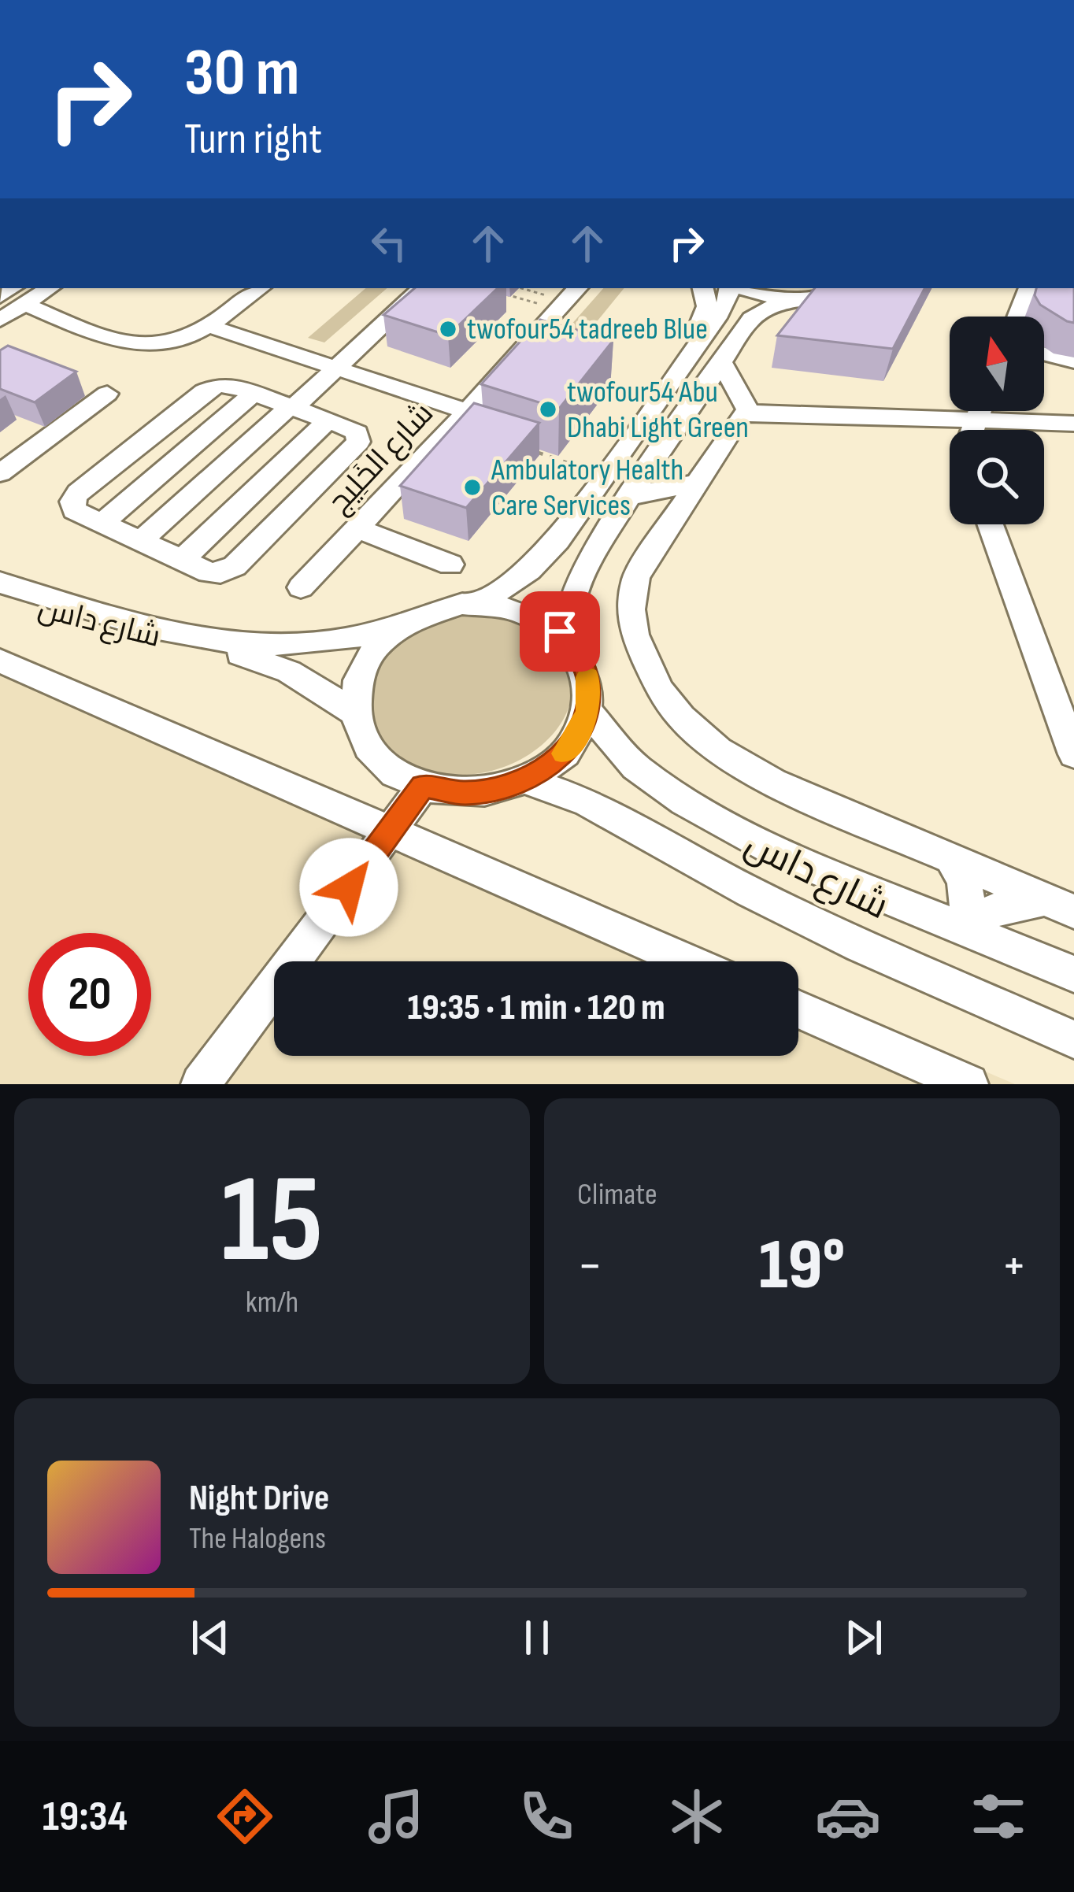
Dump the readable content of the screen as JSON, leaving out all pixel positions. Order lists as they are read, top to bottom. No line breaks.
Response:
{"streets":{"street":["شارع الخَلِيج","شارع داس"]},"places":["twofour54 tadreeb Blue","twofour54 Abu Dhabi Light Green","Ambulatory Health Care Services"],"north":"top","page":{"turn":["30 m","Turn right"],"limit":"20","trip":"19:35 · 1 min · 120 m","tile":[["15","km/h"],"Climate"],"heat":["−","19°","+"],"song":["Night Drive","The Halogens"],"tabs":"19:34"}}
